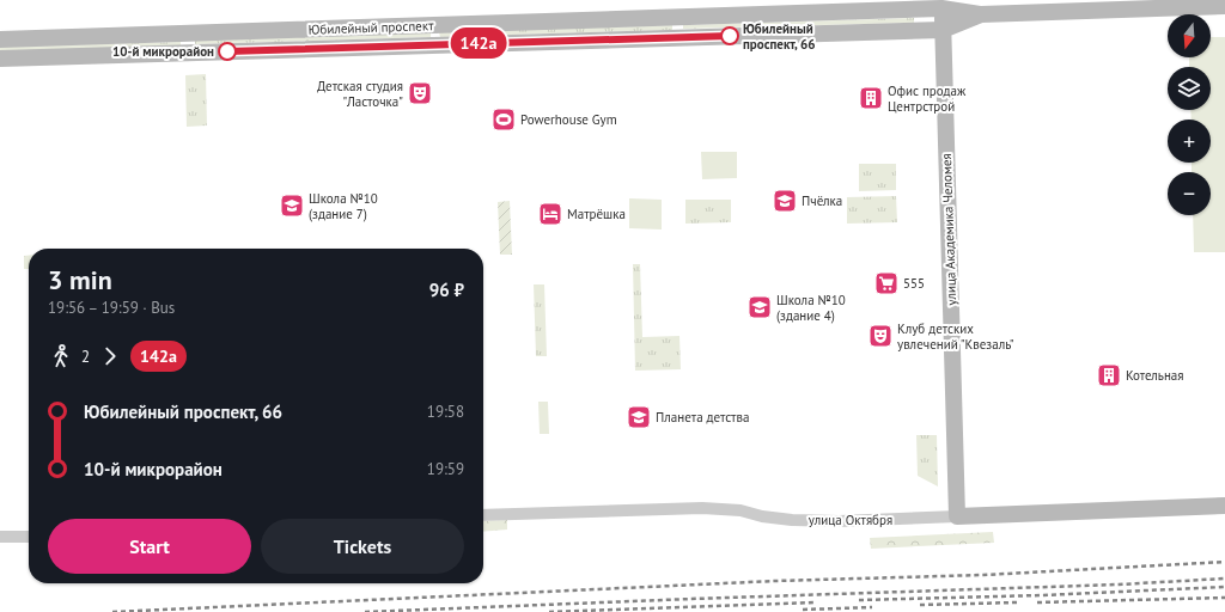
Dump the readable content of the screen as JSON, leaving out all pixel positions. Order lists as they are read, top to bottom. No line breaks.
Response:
{"streets":{"street":["Юбилейный проспект","улица Академика Челомея","улица Октября"]},"crossings":[["Юбилейный проспект","улица Академика Челомея"],["улица Академика Челомея","улица Октября"]],"places":{"other":["Юбилейный проспект, 66","10-й микрорайон"],"theatre":["Детская студия \"Ласточка\"","Клуб детских увлечений \"Квезаль\""],"building":["Офис продаж Центрстрой","Котельная"],"sports":["Powerhouse Gym"],"school or university":["Пчёлка","Школа №10 (здание 7)","Школа №10 (здание 4)","Планета детства"],"hotel":["Матрёшка"],"supermarket":["555"]},"lines":["bus line 142а"],"north":"bottom","page":{"on_map":"142а","map_buttons":["+","−"],"heading":["3 min","19:56 – 19:59 · Bus","96 ₽"],"legs":["2","142а"],"list":[{"name":"Юбилейный проспект, 66","value":"19:58"},{"name":"10-й микрорайон","value":"19:59"}],"buttons":["Start","Tickets"]}}
